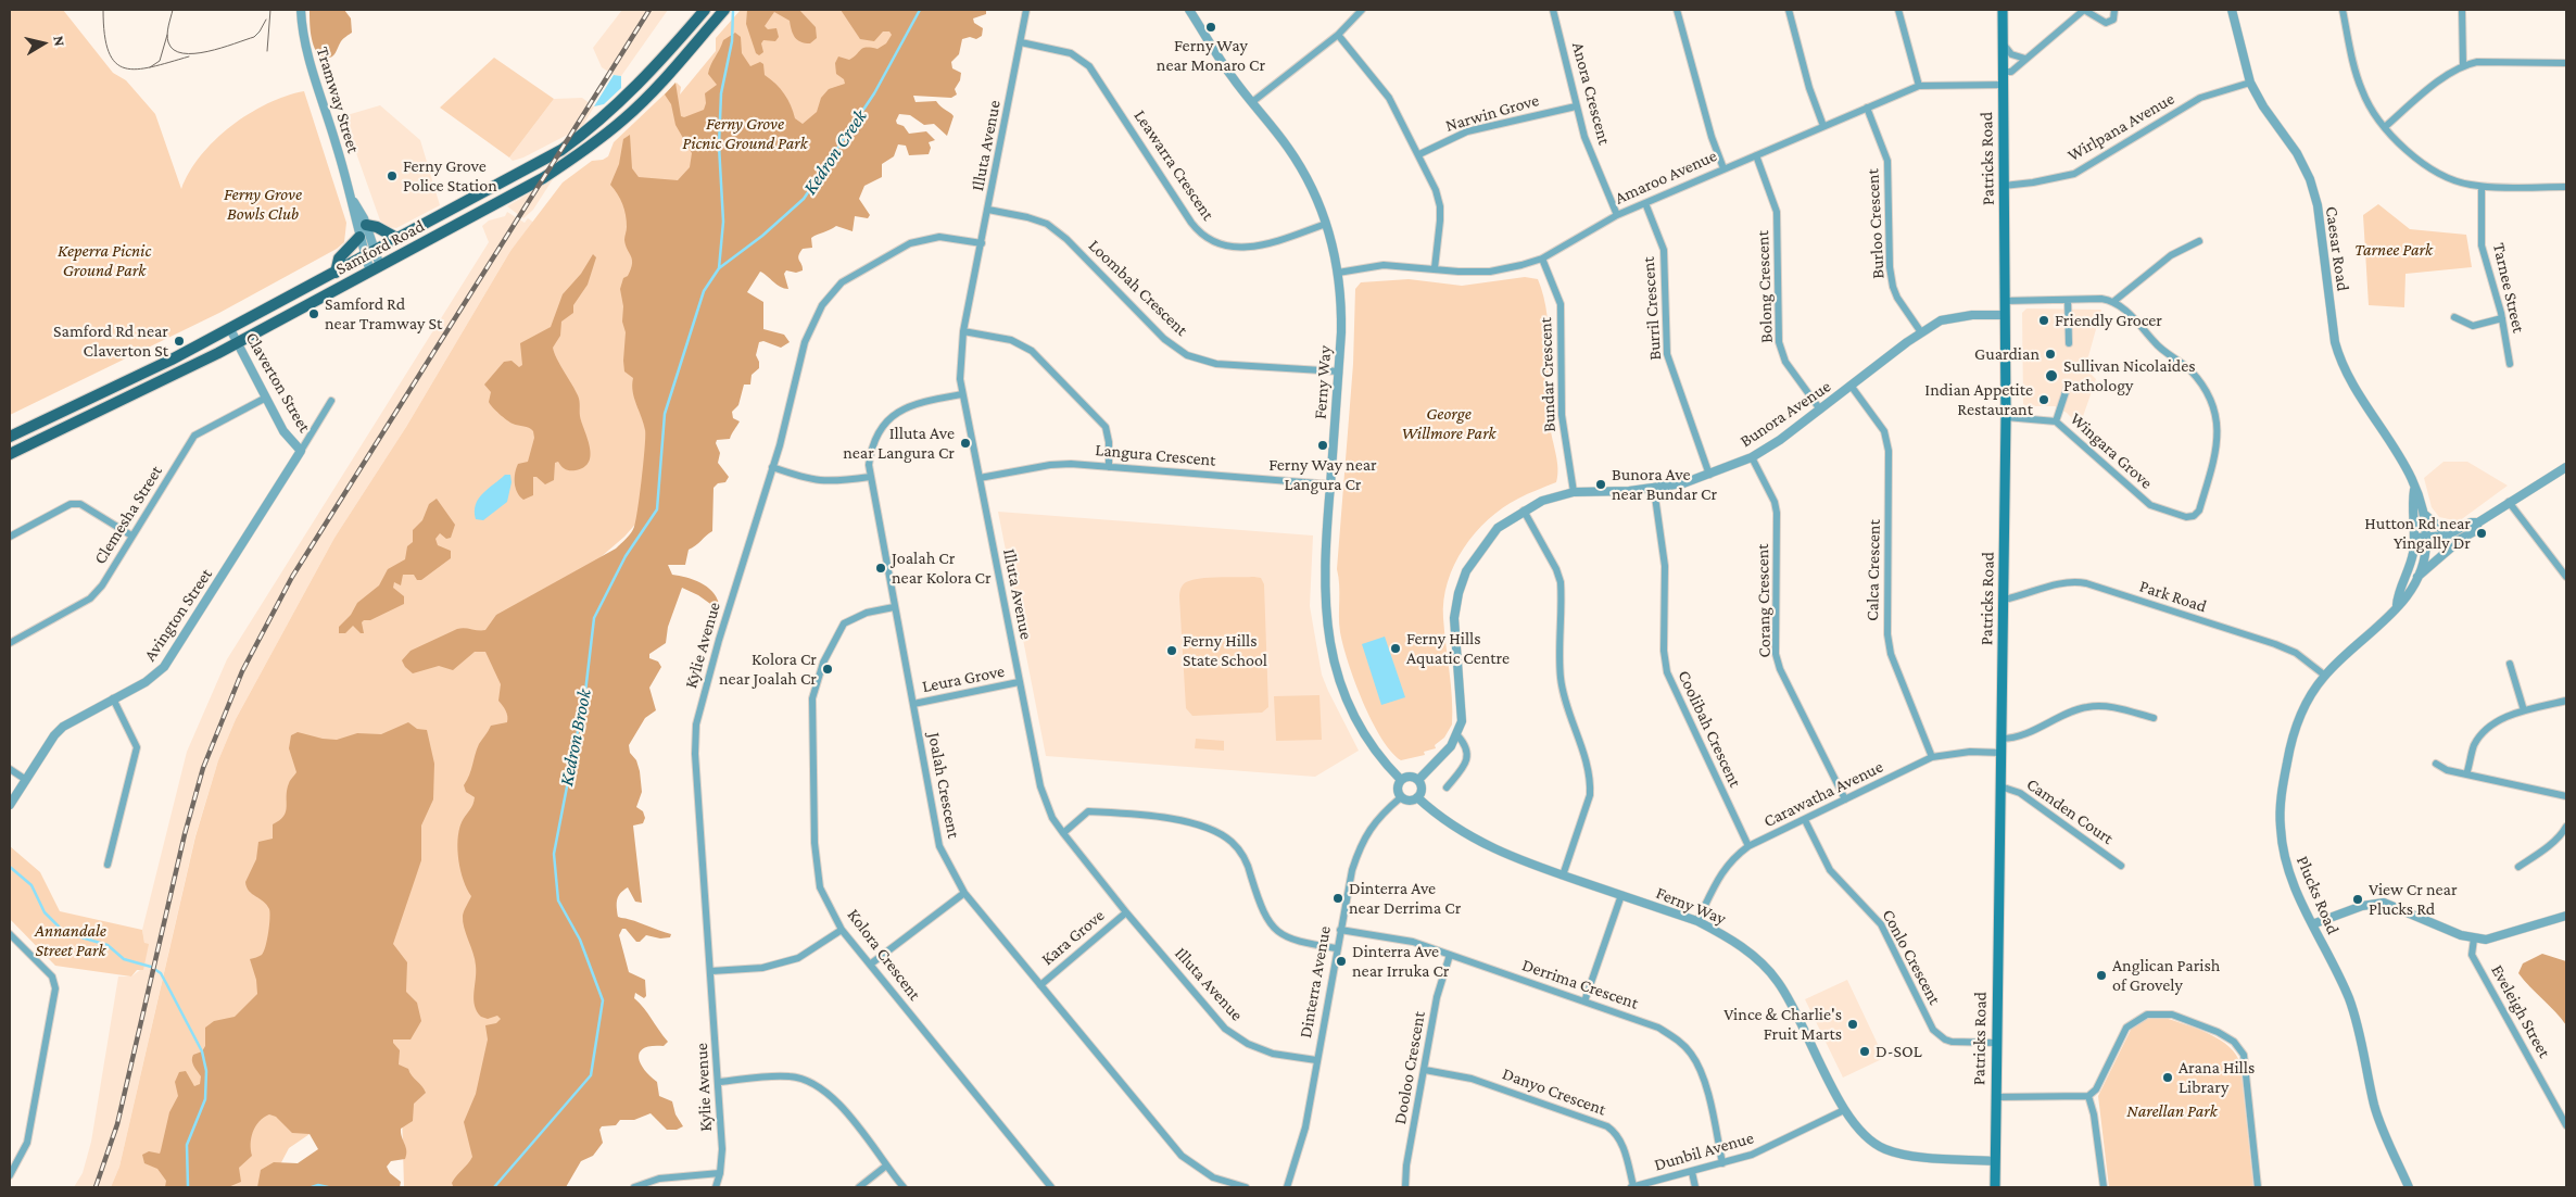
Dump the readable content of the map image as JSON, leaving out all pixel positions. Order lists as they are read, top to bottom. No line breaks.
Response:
{"streets":{"main road":["Patricks Road","Samford Road"],"street":["Anora Crescent","Tramway Street","Narwin Grove","Wirlpana Avenue","Illuta Avenue","Leawarra Crescent","Amaroo Avenue","Burloo Crescent","Caesar Road","Bolong Crescent","Loombah Crescent","Tarnee Street","Burril Crescent","Bundar Crescent","Claverton Street","Ferny Way","Bunora Avenue","Wingara Grove","Langura Crescent","Clemesha Street","Calca Crescent","Park Road","Corang Crescent","Avington Street","Kylie Avenue","Leura Grove","Coolibah Crescent","Joalah Crescent","Carawatha Avenue","Camden Court","Plucks Road","Kara Grove","Kolora Crescent","Conlo Crescent","Dinterra Avenue","Derrima Crescent","Eveleigh Street","Dooloo Crescent","Danyo Crescent","Dunbil Avenue"]},"crossings":[["Anora Crescent","Narwin Grove"],["Anora Crescent","Amaroo Avenue"],["Tramway Street","Samford Road"],["Wirlpana Avenue","Patricks Road"],["Wirlpana Avenue","Caesar Road"],["Illuta Avenue","Leawarra Crescent"],["Illuta Avenue","Loombah Crescent"],["Illuta Avenue","Langura Crescent"],["Illuta Avenue","Kylie Avenue"],["Illuta Avenue","Leura Grove"],["Illuta Avenue","Joalah Crescent"],["Illuta Avenue","Kara Grove"],["Illuta Avenue","Dinterra Avenue"],["Patricks Road","Amaroo Avenue"],["Patricks Road","Ferny Way"],["Patricks Road","Bunora Avenue"],["Patricks Road","Wingara Grove"],["Patricks Road","Park Road"],["Patricks Road","Carawatha Avenue"],["Patricks Road","Camden Court"],["Patricks Road","Conlo Crescent"],["Leawarra Crescent","Ferny Way"],["Amaroo Avenue","Burloo Crescent"],["Amaroo Avenue","Bolong Crescent"],["Amaroo Avenue","Burril Crescent"],["Amaroo Avenue","Bundar Crescent"],["Amaroo Avenue","Ferny Way"],["Burloo Crescent","Bunora Avenue"],["Samford Road","Claverton Street"],["Caesar Road","Plucks Road"],["Bolong Crescent","Bunora Avenue"],["Loombah Crescent","Ferny Way"],["Burril Crescent","Bunora Avenue"],["Bundar Crescent","Bunora Avenue"],["Claverton Street","Clemesha Street"],["Claverton Street","Avington Street"],["Ferny Way","Bunora Avenue"],["Ferny Way","Langura Crescent"],["Ferny Way","Carawatha Avenue"],["Ferny Way","Dinterra Avenue"],["Ferny Way","Dunbil Avenue"],["Bunora Avenue","Calca Crescent"],["Bunora Avenue","Corang Crescent"],["Bunora Avenue","Coolibah Crescent"],["Bunora Avenue","Dinterra Avenue"],["Calca Crescent","Carawatha Avenue"],["Park Road","Plucks Road"],["Corang Crescent","Carawatha Avenue"],["Leura Grove","Joalah Crescent"],["Coolibah Crescent","Carawatha Avenue"],["Joalah Crescent","Kara Grove"],["Joalah Crescent","Kolora Crescent"],["Carawatha Avenue","Conlo Crescent"],["Dinterra Avenue","Derrima Crescent"],["Derrima Crescent","Dooloo Crescent"],["Derrima Crescent","Dunbil Avenue"],["Dooloo Crescent","Danyo Crescent"],["Danyo Crescent","Dunbil Avenue"]],"water":["Kedron Creek","Kedron Brook"],"parks":["Ferny Grove Picnic Ground Park","Ferny Grove Bowls Club","Tarnee Park","Keperra Picnic Ground Park","George Willmore Park","Annandale Street Park","Narellan Park"],"places":["Ferny Way near Monaro Cr","Ferny Grove Police Station","Samford Rd near Tramway St","Friendly Grocer","Samford Rd near Claverton St","Guardian","Sullivan Nicolaides Pathology","Indian Appetite Restaurant","Illuta Ave near Langura Cr","Ferny Way near Langura Cr","Bunora Ave near Bundar Cr","Hutton Rd near Yingally Dr","Joalah Cr near Kolora Cr","Ferny Hills Aquatic Centre","Ferny Hills State School","Kolora Cr near Joalah Cr","Dinterra Ave near Derrima Cr","View Cr near Plucks Rd","Dinterra Ave near Irruka Cr","Anglican Parish of Grovely","Vince & Charlie's Fruit Marts","D-SOL","Arana Hills Library"],"north":"right"}
